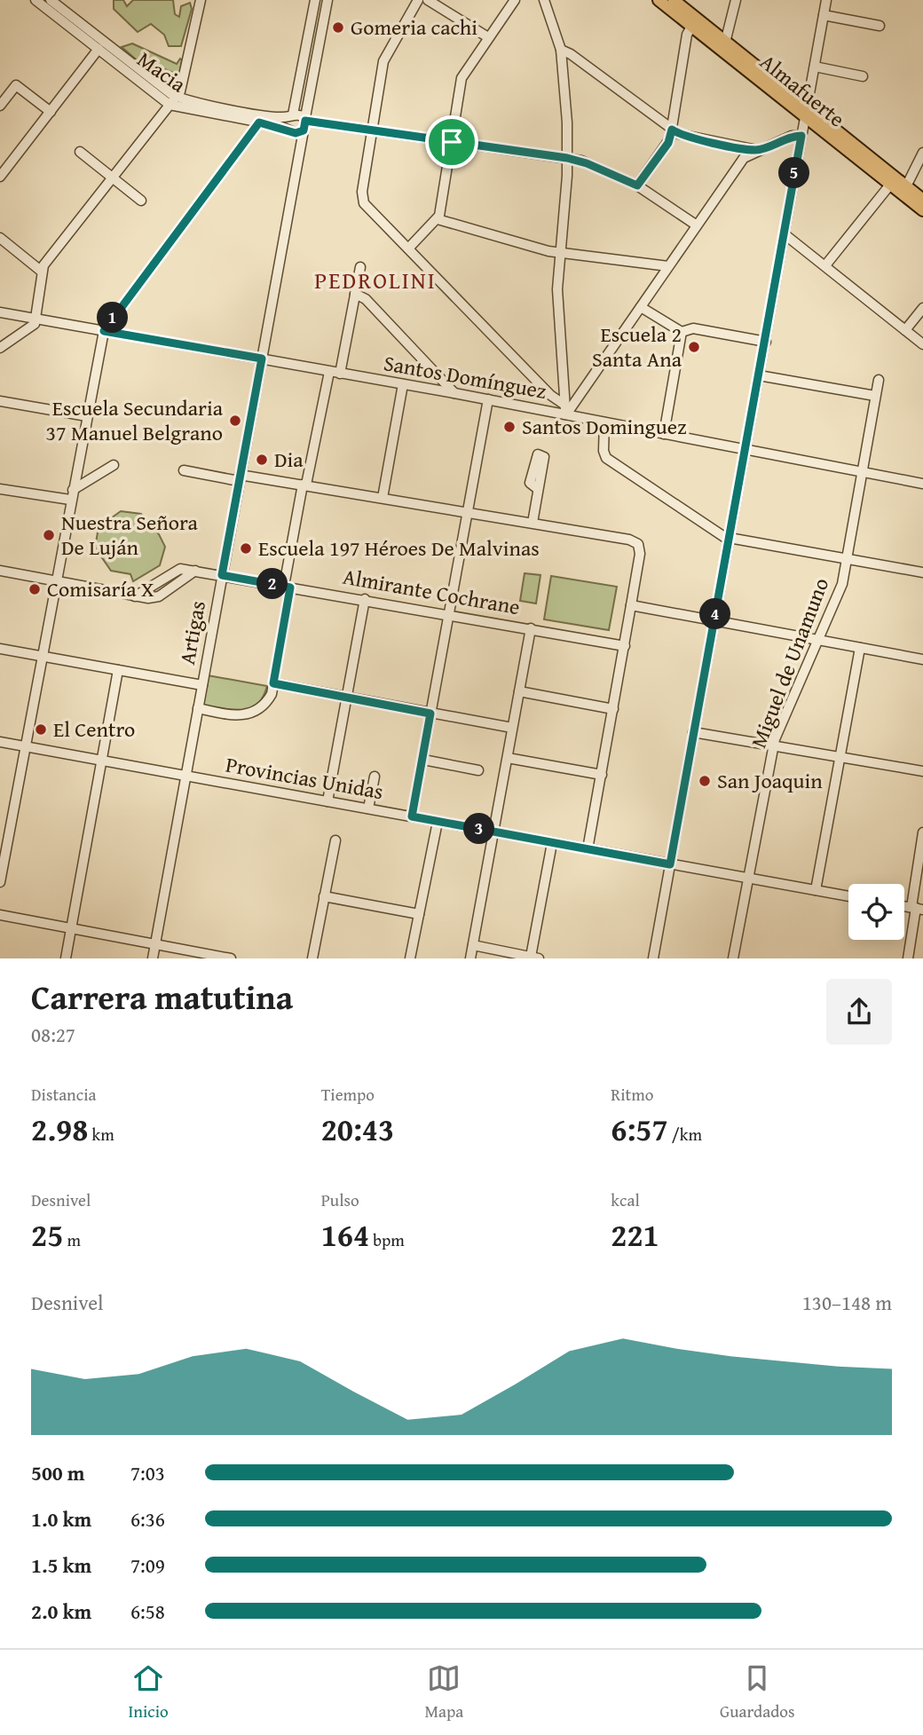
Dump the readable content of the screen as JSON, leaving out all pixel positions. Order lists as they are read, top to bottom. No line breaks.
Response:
{"streets":{"main road":["Almafuerte"],"street":["Macia","Santos Domínguez","Almirante Cochrane","Artigas","Miguel de Unamuno","Provincias Unidas"]},"crossings":[["Macia","Artigas"],["Santos Domínguez","Artigas"],["Santos Domínguez","Miguel de Unamuno"],["Almirante Cochrane","Artigas"],["Artigas","Provincias Unidas"],["Miguel de Unamuno","Provincias Unidas"]],"districts":["PEDROLINI"],"places":["Gomeria cachi","Escuela 2 Santa Ana","Escuela Secundaria 37 Manuel Belgrano","Santos Dominguez","Dia","Nuestra Señora De Luján","Escuela 197 Héroes De Malvinas","Comisaría X","El Centro","San Joaquin"],"page":{"pins":["5","1","2","4","3"],"heading":["Carrera matutina","08:27"],"stats":[["Distancia","2.98 km"],["Tiempo","20:43"],["Ritmo","6:57 /km"],["Desnivel","25 m"],["Pulso","164 bpm"],["kcal","221"]],"chart":["Desnivel","130–148 m"],"list":[{"name":"500 m","note":"7:03"},{"name":"1.0 km","note":"6:36"},{"name":"1.5 km","note":"7:09"},{"name":"2.0 km","note":"6:58"}],"tabs":["Inicio","Mapa","Guardados"]}}
